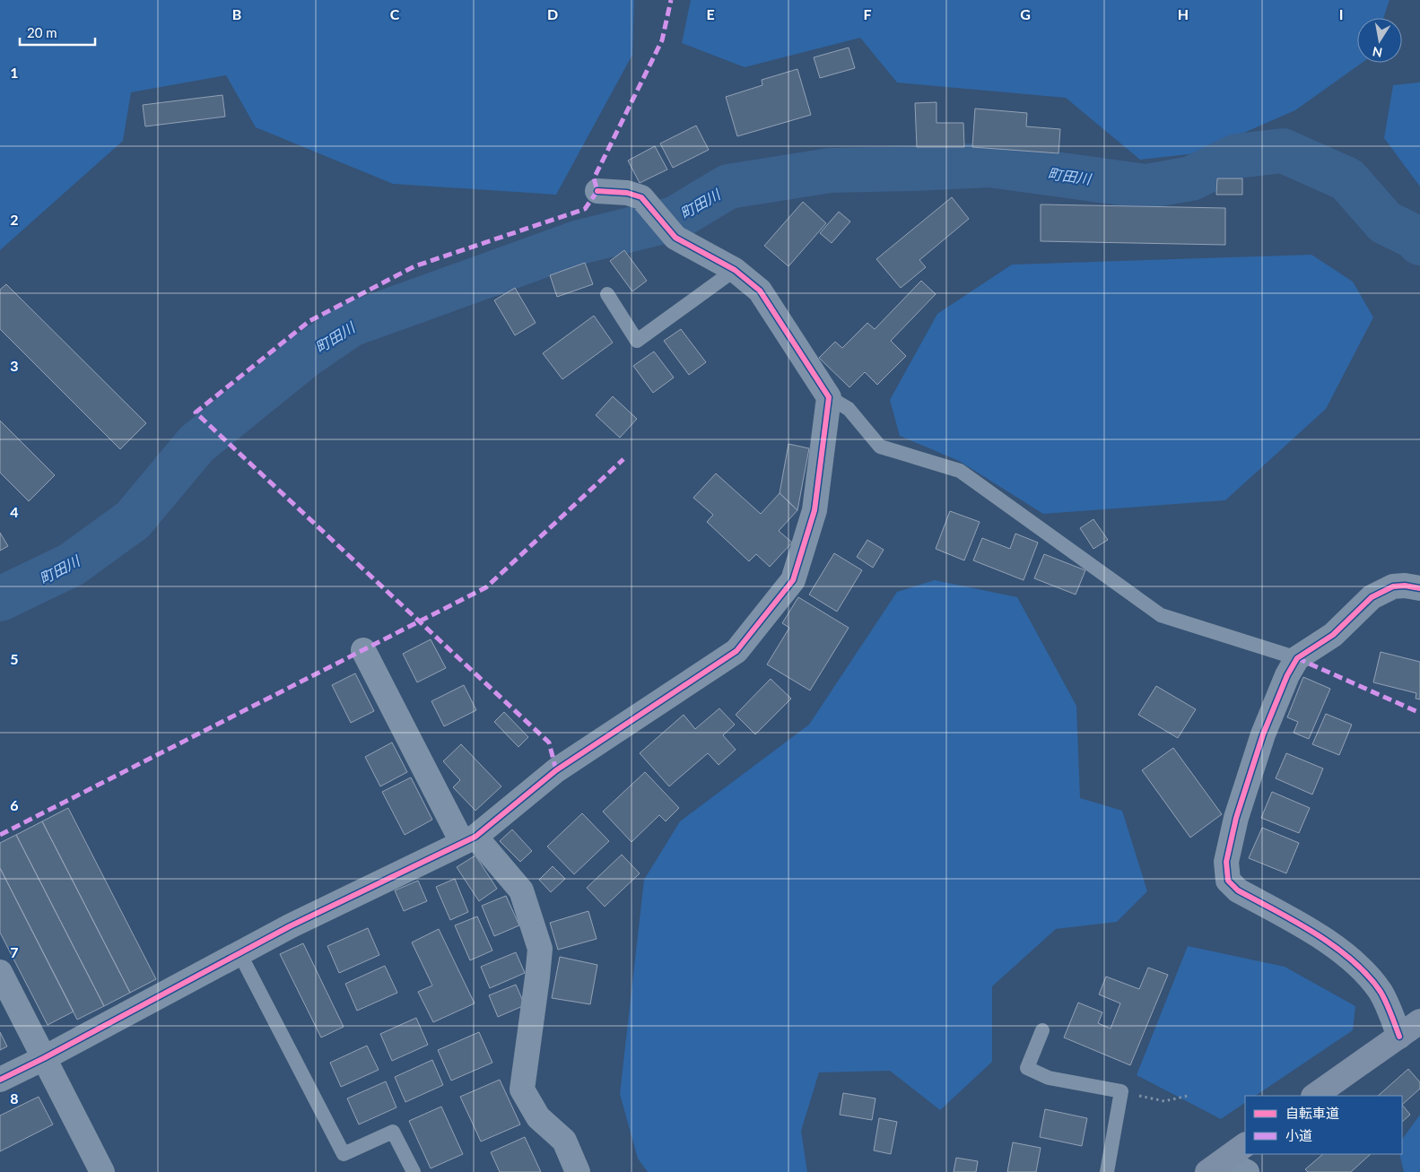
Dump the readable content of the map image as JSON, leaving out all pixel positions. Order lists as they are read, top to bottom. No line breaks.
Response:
{"water":["町田川"],"legend":["自転車道","小道"],"scale_bar":"20 m","north":"bottom","grid":{"columns":["B","C","D","E","F","G","H","I"],"rows":["1","2","3","4","5","6","7","8"]}}
